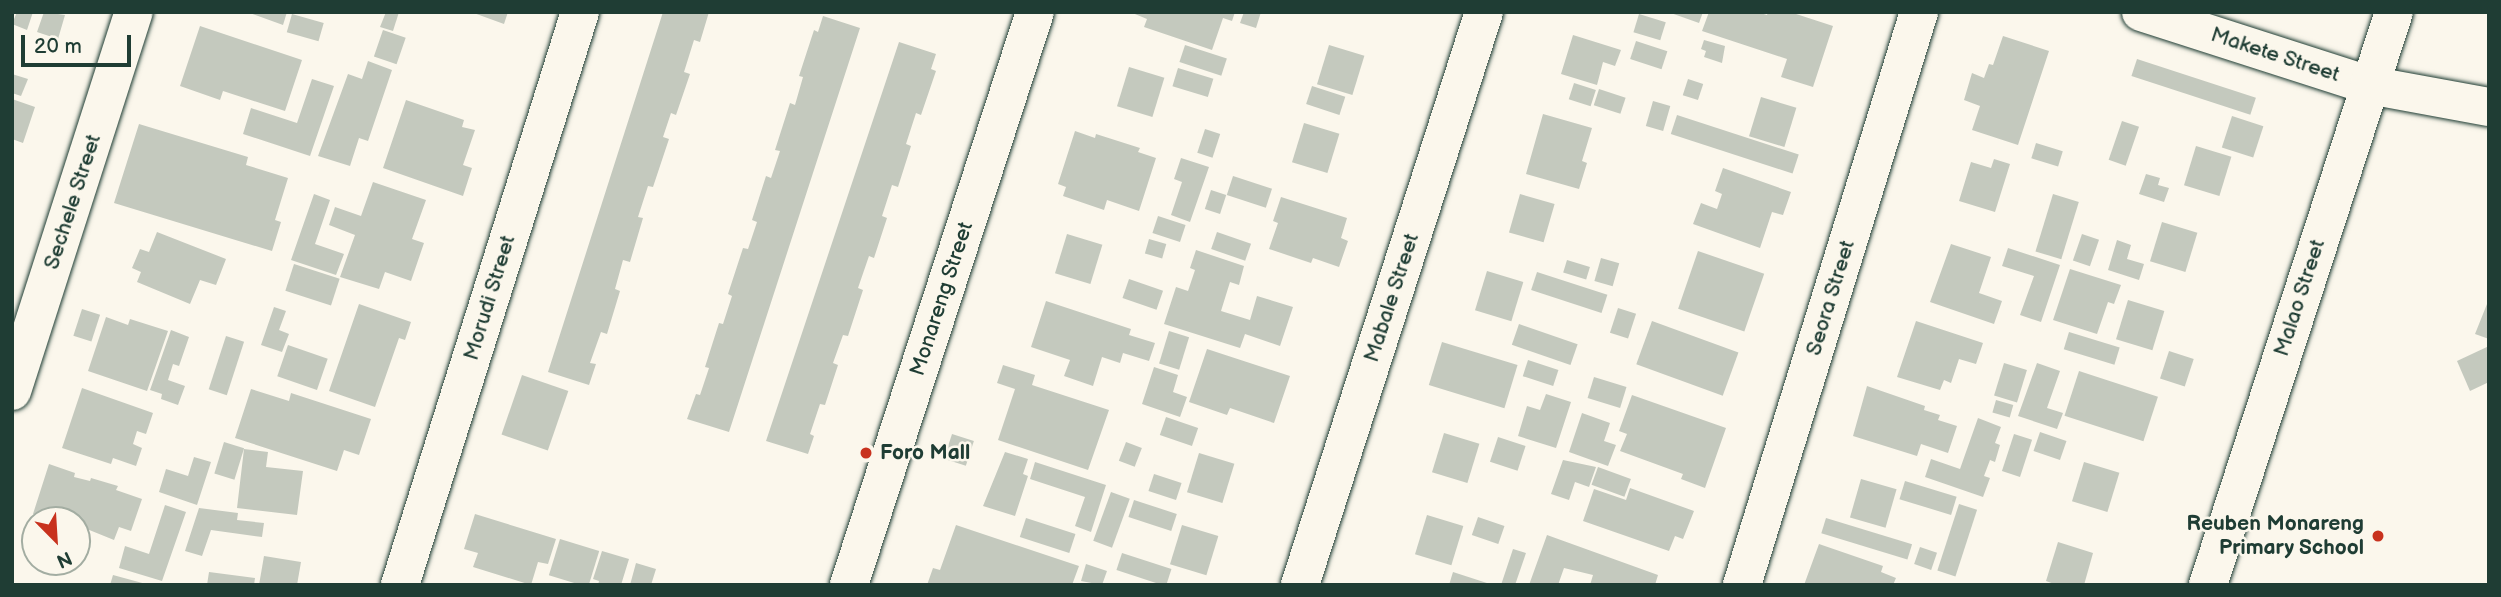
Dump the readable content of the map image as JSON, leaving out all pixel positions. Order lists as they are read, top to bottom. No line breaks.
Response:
{"streets":{"street":["Makete Street","Sechele Street","Morudi Street","Mabale Street","Seora Street","Malao Street","Monareng Street"]},"crossings":[["Makete Street","Malao Street"]],"places":["Foro Mall","Reuben Monareng Primary School"],"scale_bar":"20 m","north":"bottom right"}
